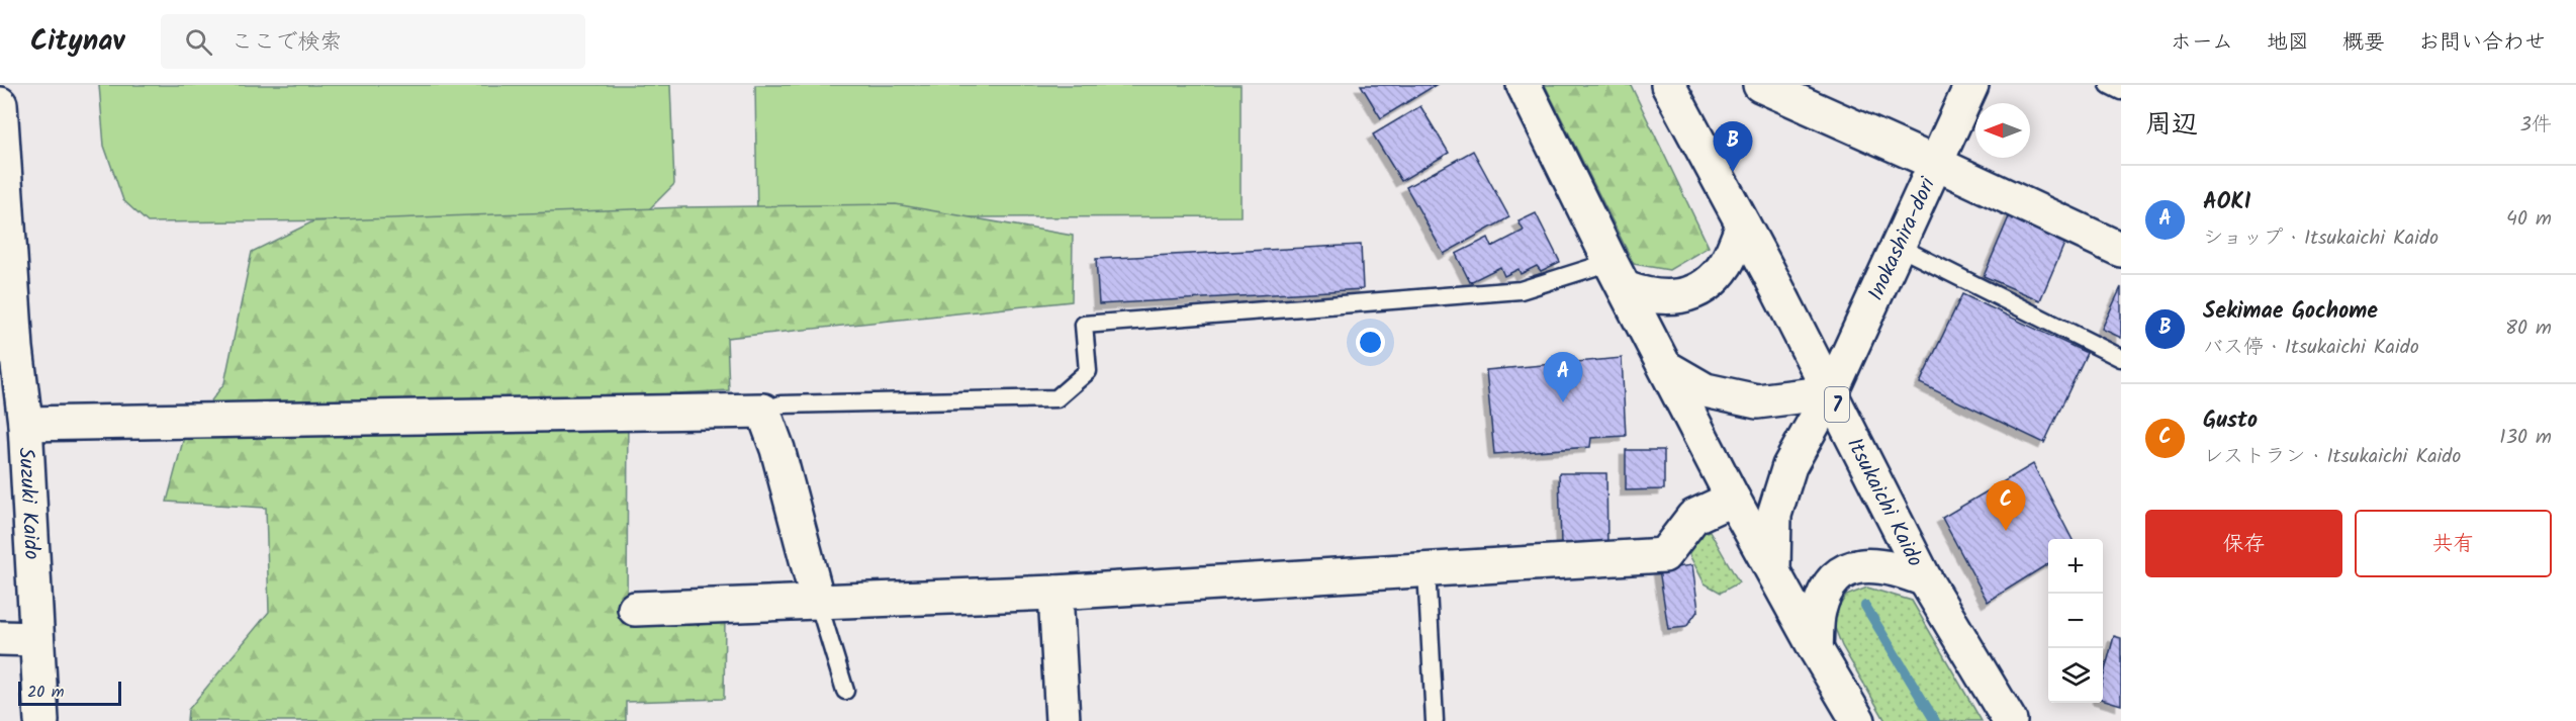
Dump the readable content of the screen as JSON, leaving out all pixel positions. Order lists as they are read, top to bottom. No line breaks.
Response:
{"streets":{"street":["Inokashira-dori","7","Itsukaichi Kaido","Suzuki Kaido"]},"crossings":[["Inokashira-dori","7"],["Inokashira-dori","Itsukaichi Kaido"],["7","Itsukaichi Kaido"]],"scale_bar":"20 m","north":"left","page":{"header":"Citynav","search":"ここで検索","nav":["ホーム","地図","概要","お問い合わせ"],"heading":["周辺","3件"],"pins":["B","A","C"],"list":[{"mark":"A","name":"AOKI","note":"ショップ · Itsukaichi Kaido","value":"40 m"},{"mark":"B","name":"Sekimae Gochome","note":"バス停 · Itsukaichi Kaido","value":"80 m"},{"mark":"C","name":"Gusto","note":"レストラン · Itsukaichi Kaido","value":"130 m"}],"buttons":["保存","共有"],"map_buttons":["+","−"],"scale":"20 m"}}
